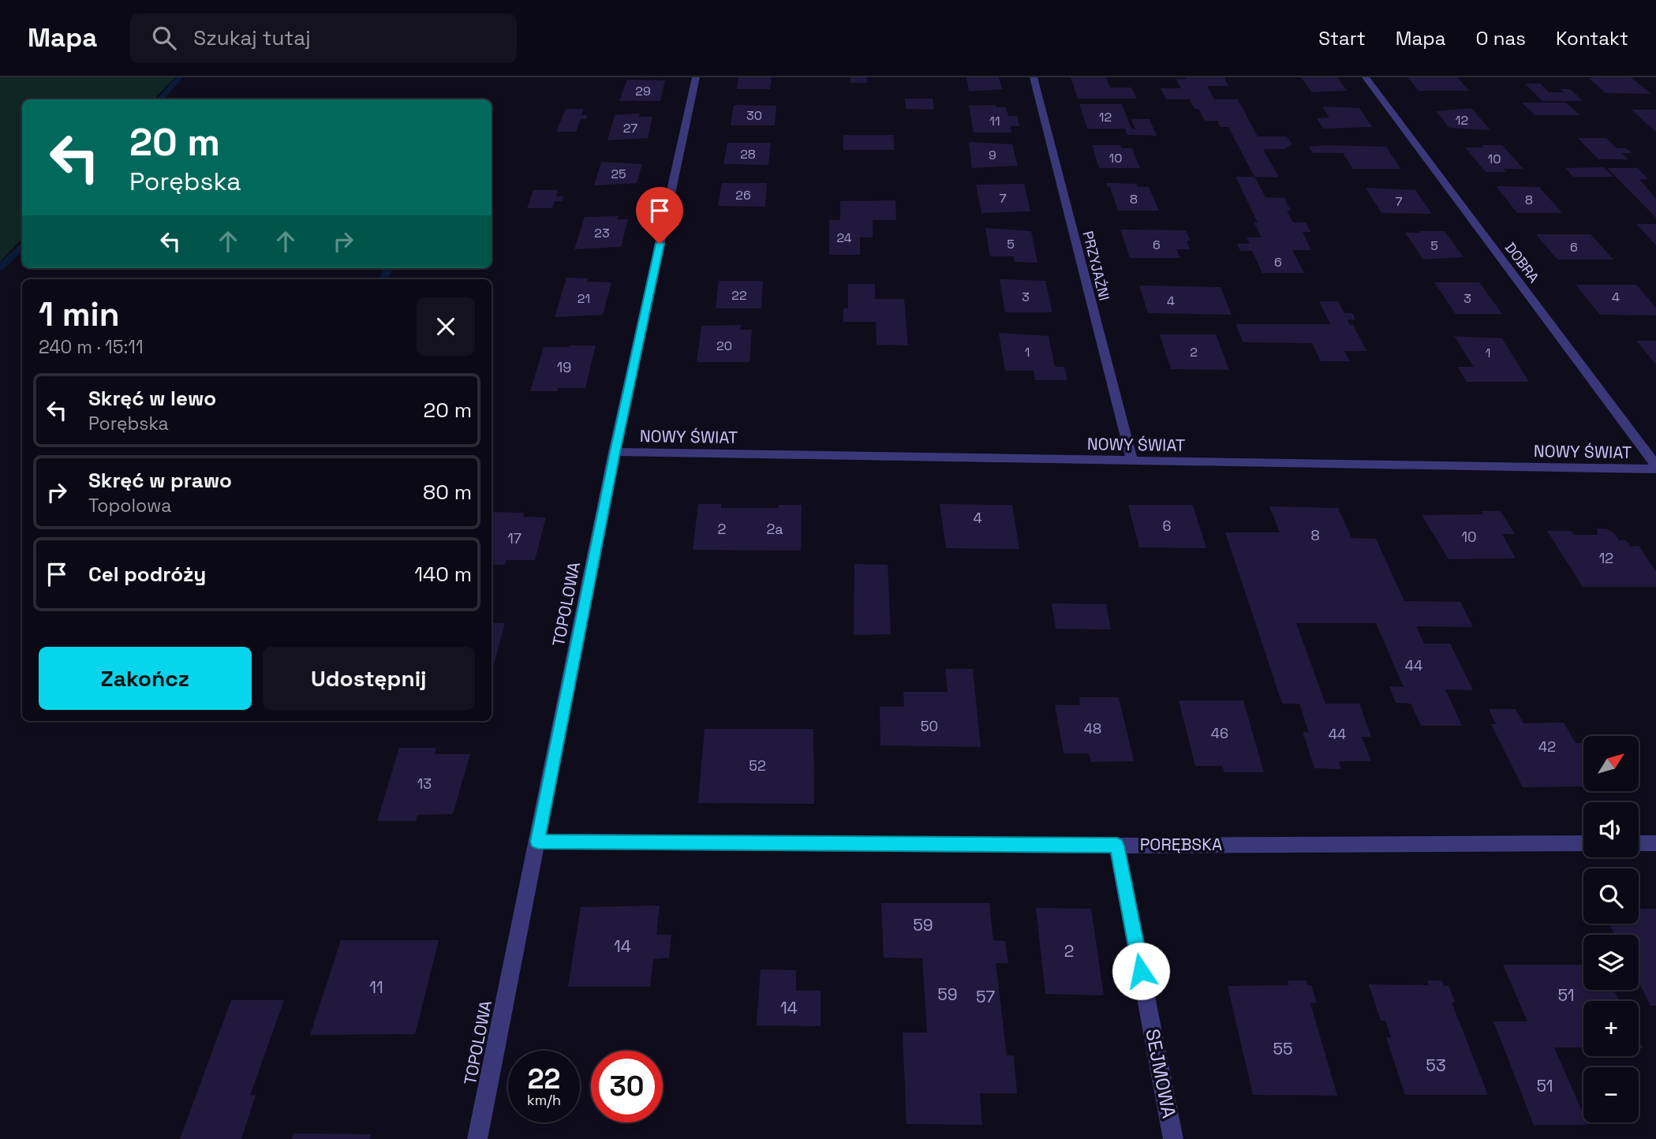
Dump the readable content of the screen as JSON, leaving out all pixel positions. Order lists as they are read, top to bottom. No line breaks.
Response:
{"streets":{"street":["DOBRA","PRZYJAŹNI","NOWY ŚWIAT","TOPOLOWA","PORĘBSKA","SEJMOWA"]},"crossings":[["PRZYJAŹNI","NOWY ŚWIAT"],["NOWY ŚWIAT","TOPOLOWA"],["TOPOLOWA","PORĘBSKA"],["PORĘBSKA","SEJMOWA"]],"house_numbers":["29","30","12","12","11","27","28","9","10","10","25","26","7","8","8","7","23","24","5","6","5","6","6","22","3","4","21","3","4","20","1","2","1","19","4","6","2","2a","8","10","17","12","44","50","48","46","44","42","52","13","59","14","2","11","59","51","57","14","55","53","51"],"north":"top right","page":{"header":"Mapa","search":"Szukaj tutaj","nav":["Start","Mapa","O nas","Kontakt"],"turn":["20 m","Porębska"],"heading":["1 min","240 m · 15:11"],"list":[{"name":"Skręć w lewo","note":"Porębska","value":"20 m"},{"name":"Skręć w prawo","note":"Topolowa","value":"80 m"},{"name":"Cel podróży","value":"140 m"}],"buttons":["Zakończ","Udostępnij"],"map_buttons":["+","−"],"speed":"22 km/h","limit":"30"}}
